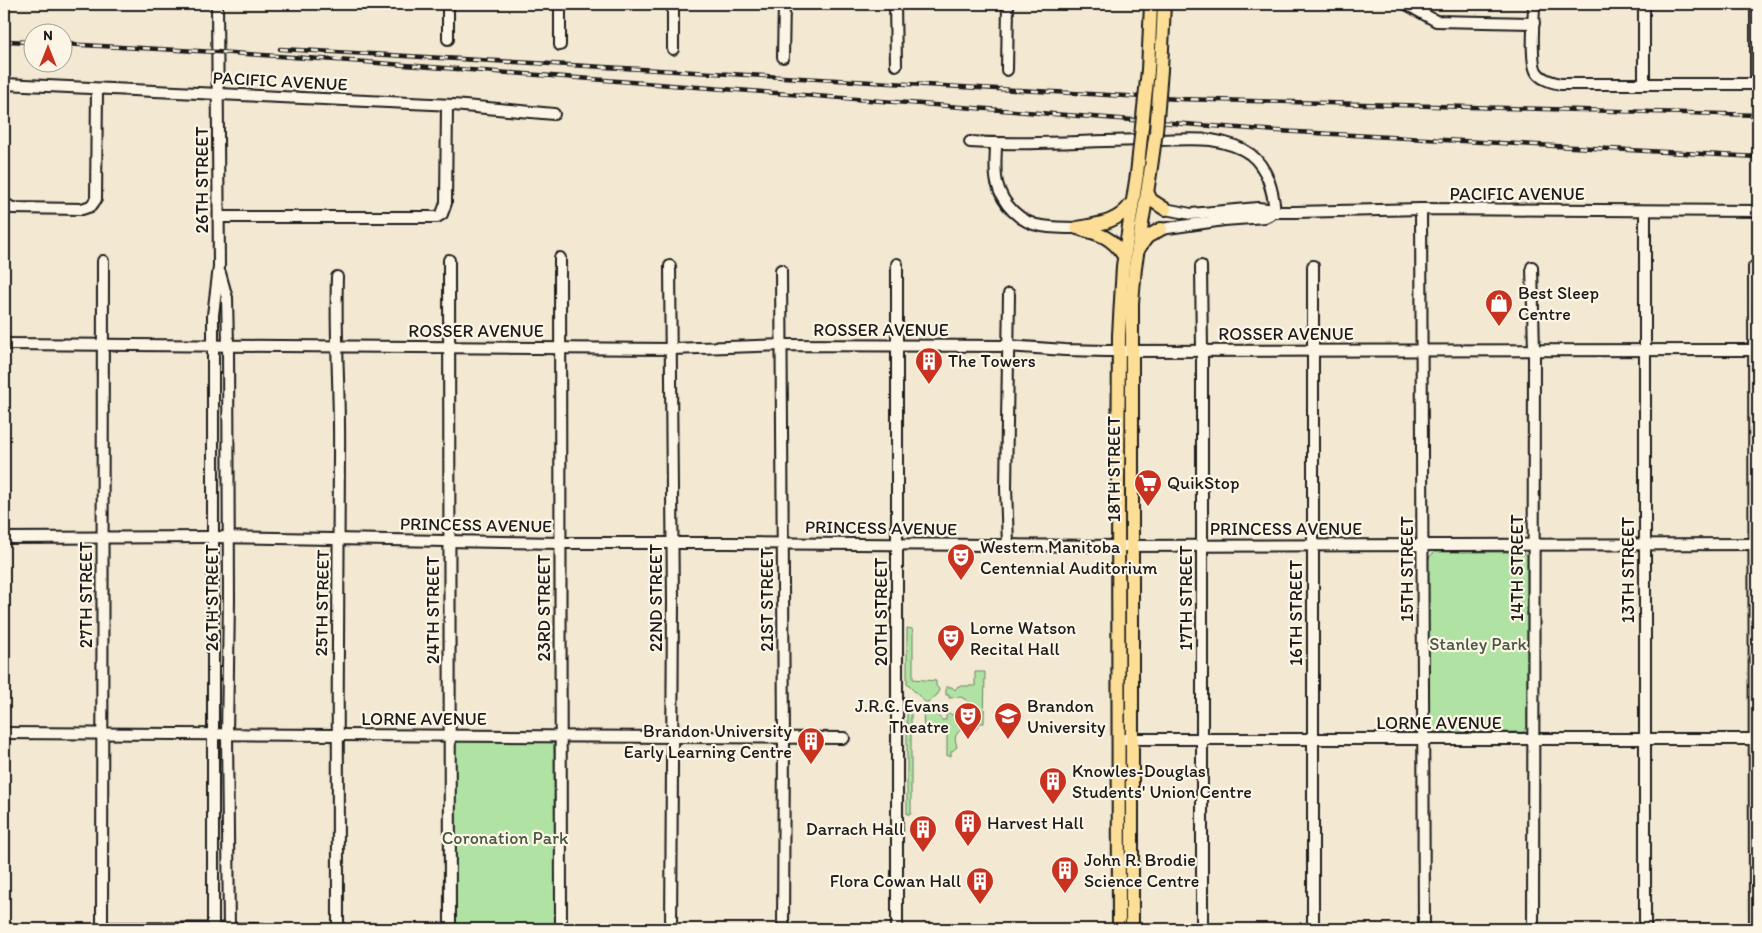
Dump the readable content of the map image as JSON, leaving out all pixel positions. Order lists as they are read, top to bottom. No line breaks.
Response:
{"streets":{"main road":["18TH STREET"],"street":["PACIFIC AVENUE","26TH STREET","ROSSER AVENUE","PRINCESS AVENUE","14TH STREET","15TH STREET","13TH STREET","27TH STREET","22ND STREET","17TH STREET","21ST STREET","25TH STREET","23RD STREET","24TH STREET","20TH STREET","16TH STREET","LORNE AVENUE"]},"crossings":[["PACIFIC AVENUE","26TH STREET"],["PACIFIC AVENUE","15TH STREET"],["PACIFIC AVENUE","13TH STREET"],["26TH STREET","ROSSER AVENUE"],["26TH STREET","PRINCESS AVENUE"],["26TH STREET","LORNE AVENUE"],["ROSSER AVENUE","18TH STREET"],["ROSSER AVENUE","14TH STREET"],["ROSSER AVENUE","15TH STREET"],["ROSSER AVENUE","13TH STREET"],["ROSSER AVENUE","27TH STREET"],["ROSSER AVENUE","22ND STREET"],["ROSSER AVENUE","17TH STREET"],["ROSSER AVENUE","21ST STREET"],["ROSSER AVENUE","25TH STREET"],["ROSSER AVENUE","23RD STREET"],["ROSSER AVENUE","24TH STREET"],["ROSSER AVENUE","20TH STREET"],["ROSSER AVENUE","16TH STREET"],["18TH STREET","PRINCESS AVENUE"],["18TH STREET","LORNE AVENUE"],["PRINCESS AVENUE","14TH STREET"],["PRINCESS AVENUE","15TH STREET"],["PRINCESS AVENUE","13TH STREET"],["PRINCESS AVENUE","27TH STREET"],["PRINCESS AVENUE","22ND STREET"],["PRINCESS AVENUE","17TH STREET"],["PRINCESS AVENUE","21ST STREET"],["PRINCESS AVENUE","25TH STREET"],["PRINCESS AVENUE","23RD STREET"],["PRINCESS AVENUE","24TH STREET"],["PRINCESS AVENUE","20TH STREET"],["PRINCESS AVENUE","16TH STREET"],["14TH STREET","LORNE AVENUE"],["15TH STREET","LORNE AVENUE"],["13TH STREET","LORNE AVENUE"],["27TH STREET","LORNE AVENUE"],["22ND STREET","LORNE AVENUE"],["17TH STREET","LORNE AVENUE"],["21ST STREET","LORNE AVENUE"],["25TH STREET","LORNE AVENUE"],["23RD STREET","LORNE AVENUE"],["24TH STREET","LORNE AVENUE"],["16TH STREET","LORNE AVENUE"]],"parks":["Stanley Park","Coronation Park"],"places":{"shop":["Best Sleep Centre"],"building":["The Towers","Brandon University Early Learning Centre","Knowles-Douglas Students' Union Centre","Harvest Hall","Darrach Hall","John R. Brodie Science Centre","Flora Cowan Hall"],"supermarket":["QuikStop"],"theatre":["Western Manitoba Centennial Auditorium","Lorne Watson Recital Hall","J.R.C. Evans Theatre"],"school or university":["Brandon University"]},"north":"top"}
